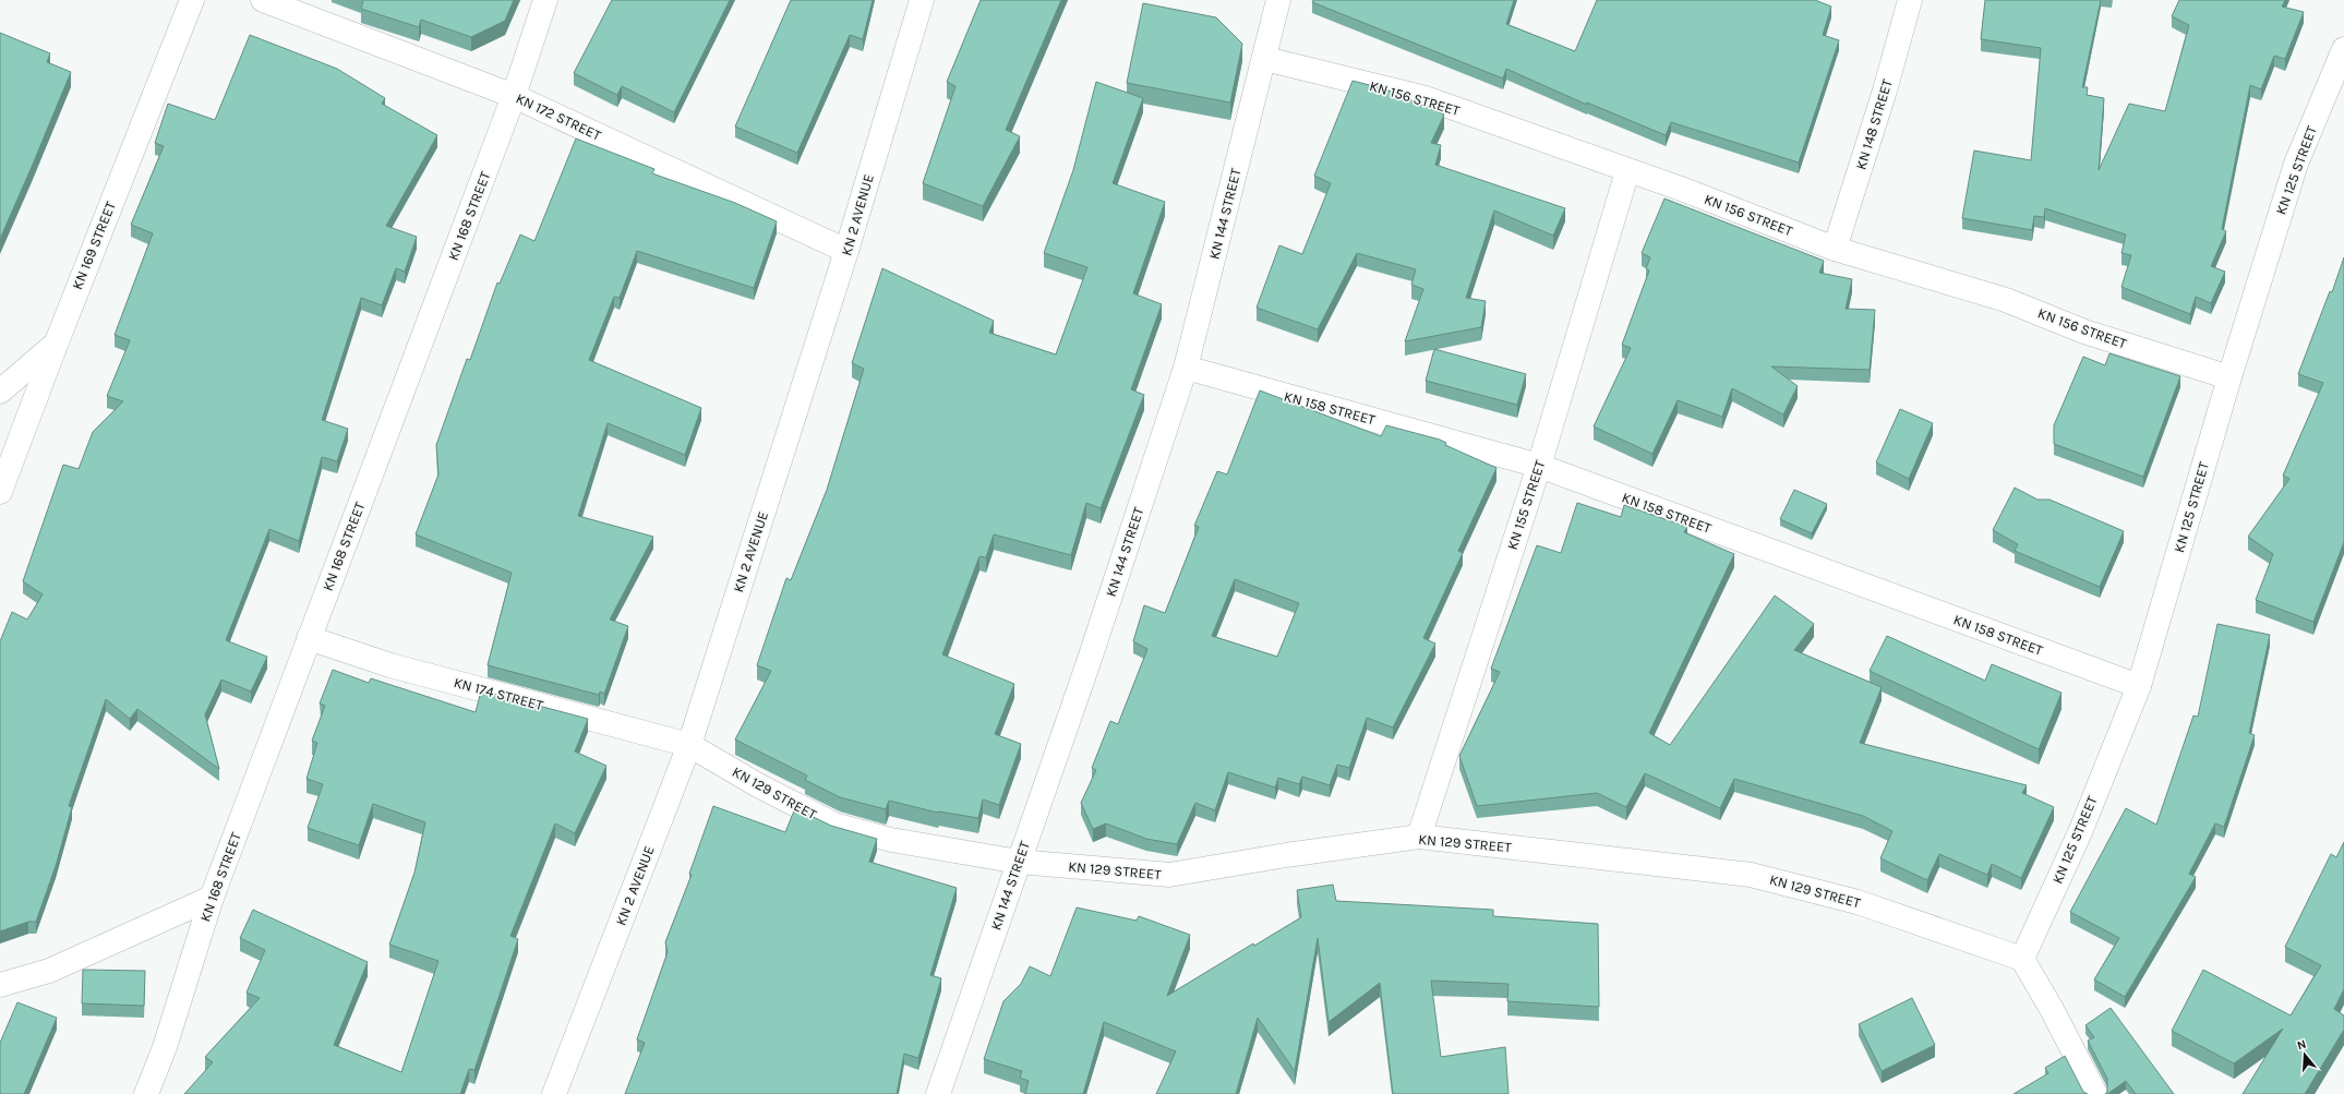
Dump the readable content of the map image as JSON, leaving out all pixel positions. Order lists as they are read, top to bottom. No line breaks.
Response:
{"streets":{"street":["KN 156 STREET","KN 172 STREET","KN 148 STREET","KN 125 STREET","KN 144 STREET","KN 2 AVENUE","KN 168 STREET","KN 169 STREET","KN 158 STREET","KN 155 STREET","KN 174 STREET","KN 129 STREET"]},"crossings":[["KN 156 STREET","KN 148 STREET"],["KN 156 STREET","KN 125 STREET"],["KN 156 STREET","KN 144 STREET"],["KN 156 STREET","KN 155 STREET"],["KN 172 STREET","KN 2 AVENUE"],["KN 172 STREET","KN 168 STREET"],["KN 125 STREET","KN 158 STREET"],["KN 125 STREET","KN 129 STREET"],["KN 144 STREET","KN 158 STREET"],["KN 144 STREET","KN 129 STREET"],["KN 2 AVENUE","KN 174 STREET"],["KN 2 AVENUE","KN 129 STREET"],["KN 168 STREET","KN 174 STREET"],["KN 158 STREET","KN 155 STREET"],["KN 155 STREET","KN 129 STREET"],["KN 174 STREET","KN 129 STREET"]],"north":"top"}
